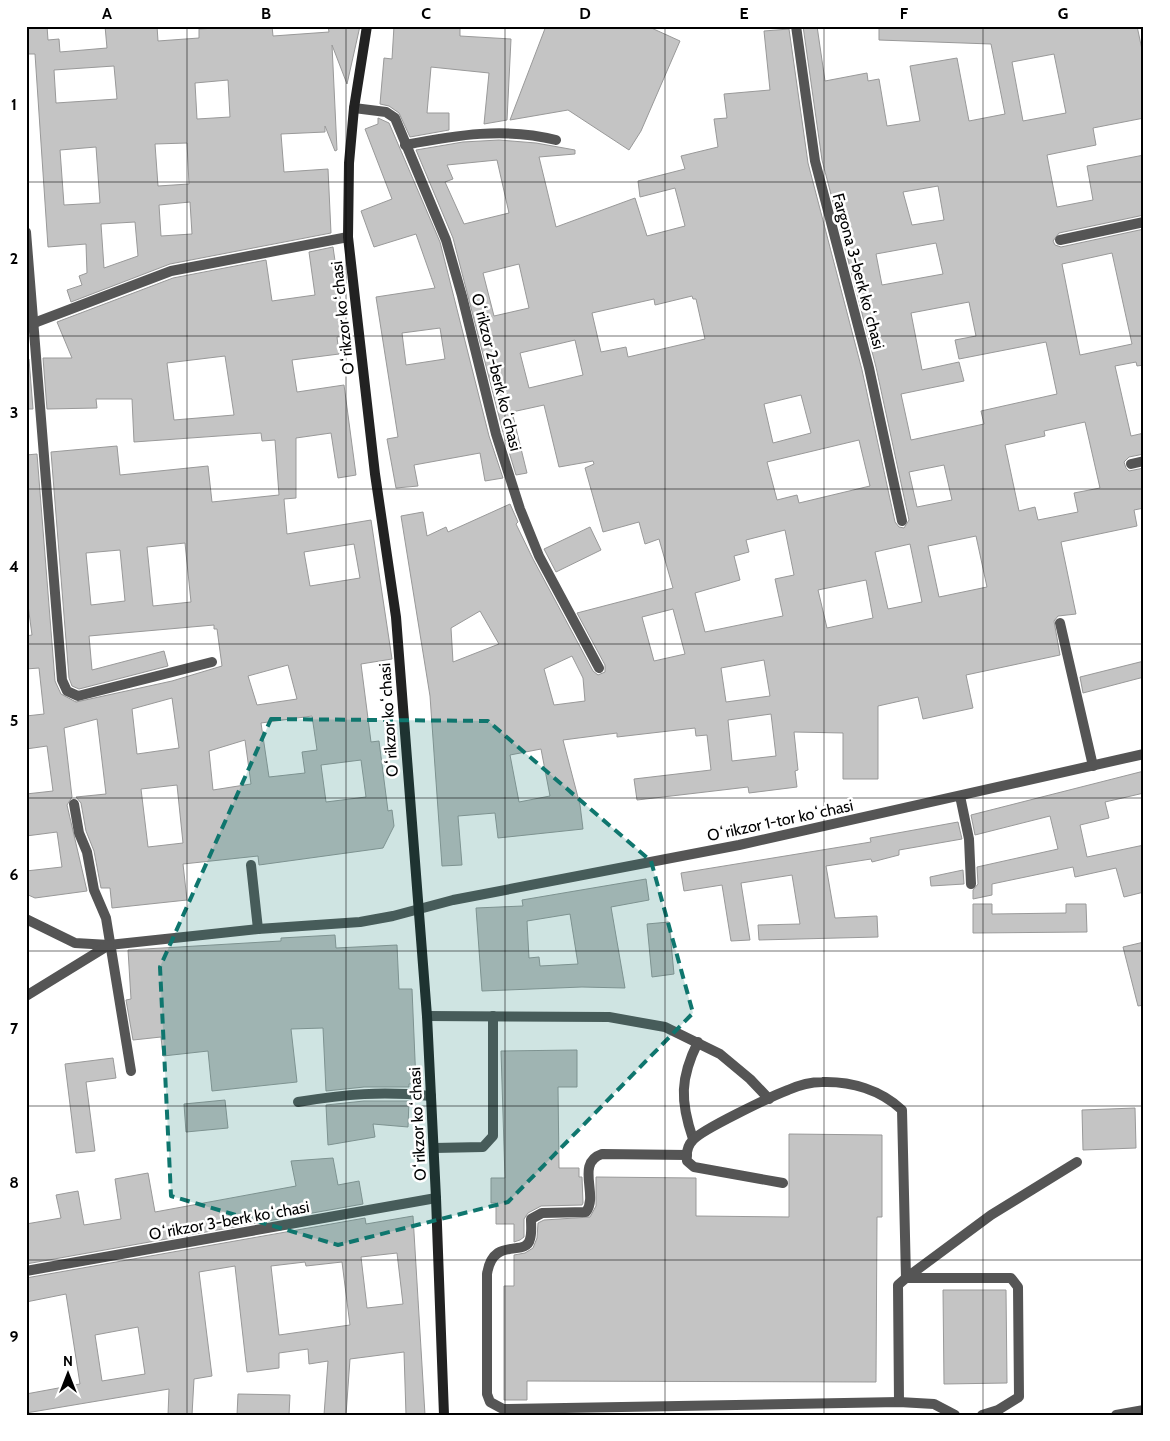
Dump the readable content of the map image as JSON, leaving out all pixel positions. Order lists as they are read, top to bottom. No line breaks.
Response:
{"streets":{"main road":["Oʻrikzor koʻchasi"],"street":["Fargona 3-berk koʻchasi","Oʻrikzor 2-berk koʻchasi","Oʻrikzor 1-tor koʻchasi","Oʻrikzor 3-berk koʻchasi"]},"crossings":[["Oʻrikzor koʻchasi","Oʻrikzor 2-berk koʻchasi"],["Oʻrikzor koʻchasi","Oʻrikzor 1-tor koʻchasi"],["Oʻrikzor koʻchasi","Oʻrikzor 3-berk koʻchasi"]],"north":"top","grid":{"columns":["A","B","C","D","E","F","G"],"rows":["1","2","3","4","5","6","7","8","9"]}}
